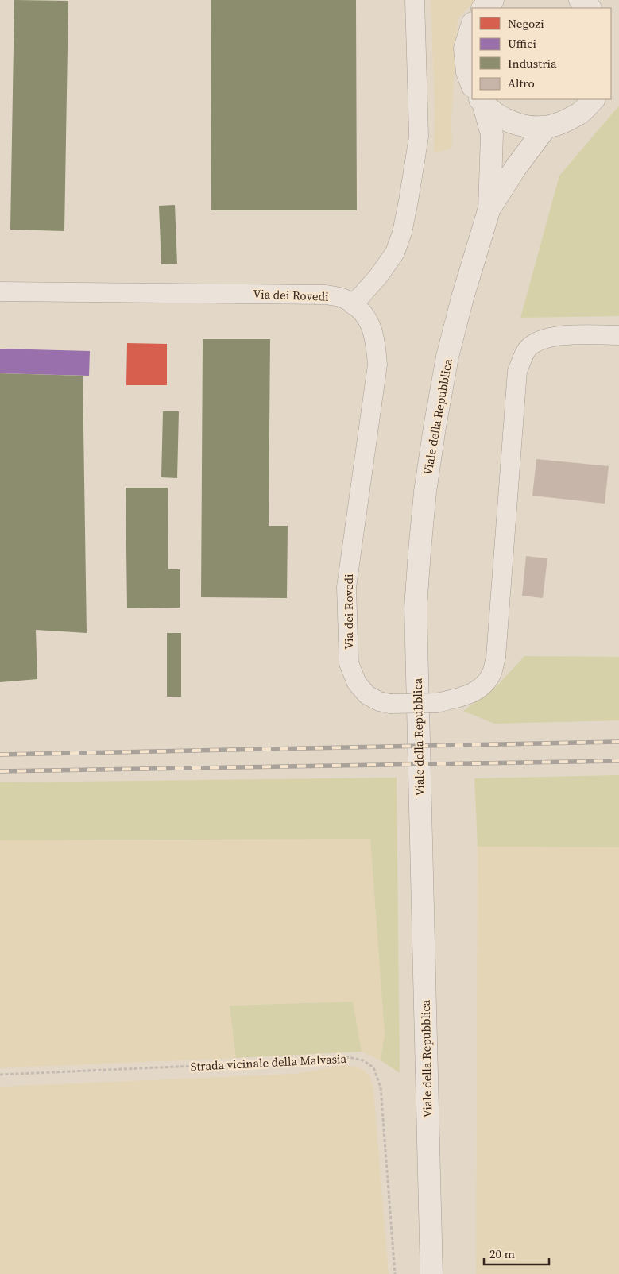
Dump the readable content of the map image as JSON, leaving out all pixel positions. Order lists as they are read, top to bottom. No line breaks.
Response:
{"streets":{"street":["Via dei Rovedi","Viale della Repubblica"],"path":["Strada vicinale della Malvasia"]},"legend":["Negozi","Uffici","Industria","Altro"],"scale_bar":"20 m"}
